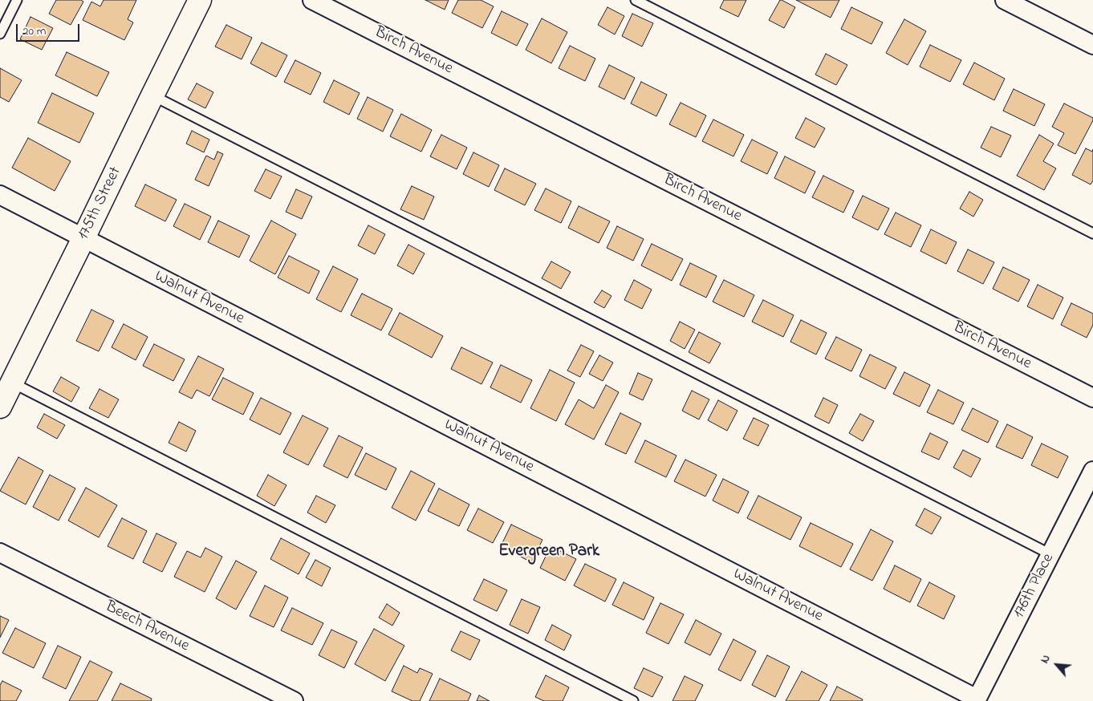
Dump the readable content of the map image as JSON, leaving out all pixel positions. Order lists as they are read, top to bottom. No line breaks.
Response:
{"streets":{"street":["Birch Avenue","175th Street","Walnut Avenue","176th Place","Beech Avenue"]},"crossings":[["175th Street","Walnut Avenue"],["Walnut Avenue","176th Place"]],"districts":["Evergreen Park"],"scale_bar":"20 m","north":"top left"}
